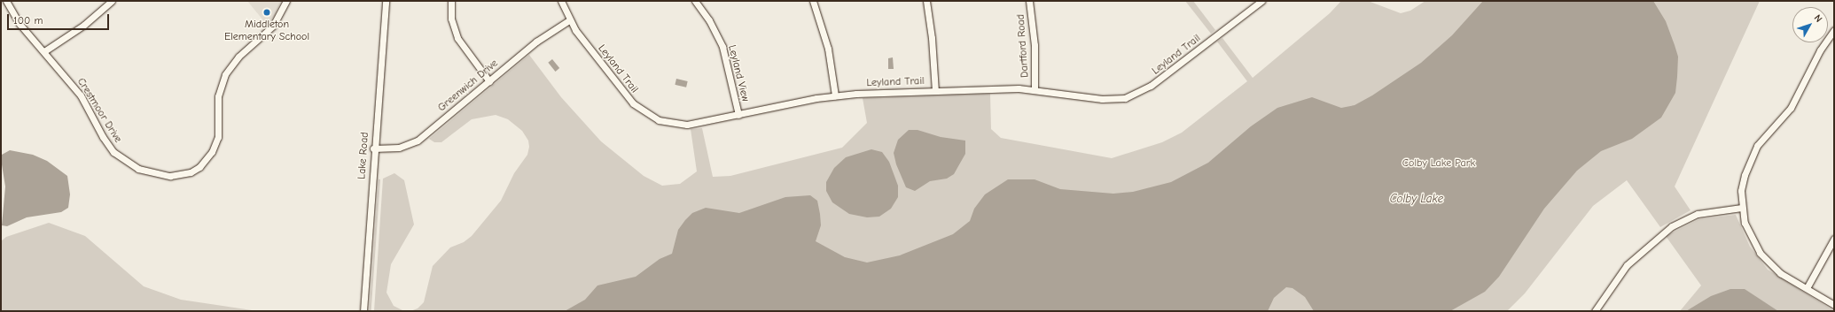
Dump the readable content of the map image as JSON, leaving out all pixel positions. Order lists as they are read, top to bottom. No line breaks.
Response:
{"streets":{"street":["Dartford Road","Leyland Trail","Leyland View","Greenwich Drive","Crestmoor Drive","Lake Road"]},"crossings":[["Dartford Road","Leyland Trail"],["Leyland Trail","Leyland View"],["Leyland Trail","Greenwich Drive"],["Greenwich Drive","Lake Road"]],"water":["Colby Lake"],"parks":["Colby Lake Park"],"places":["Middleton Elementary School"],"scale_bar":"100 m","north":"top right"}
